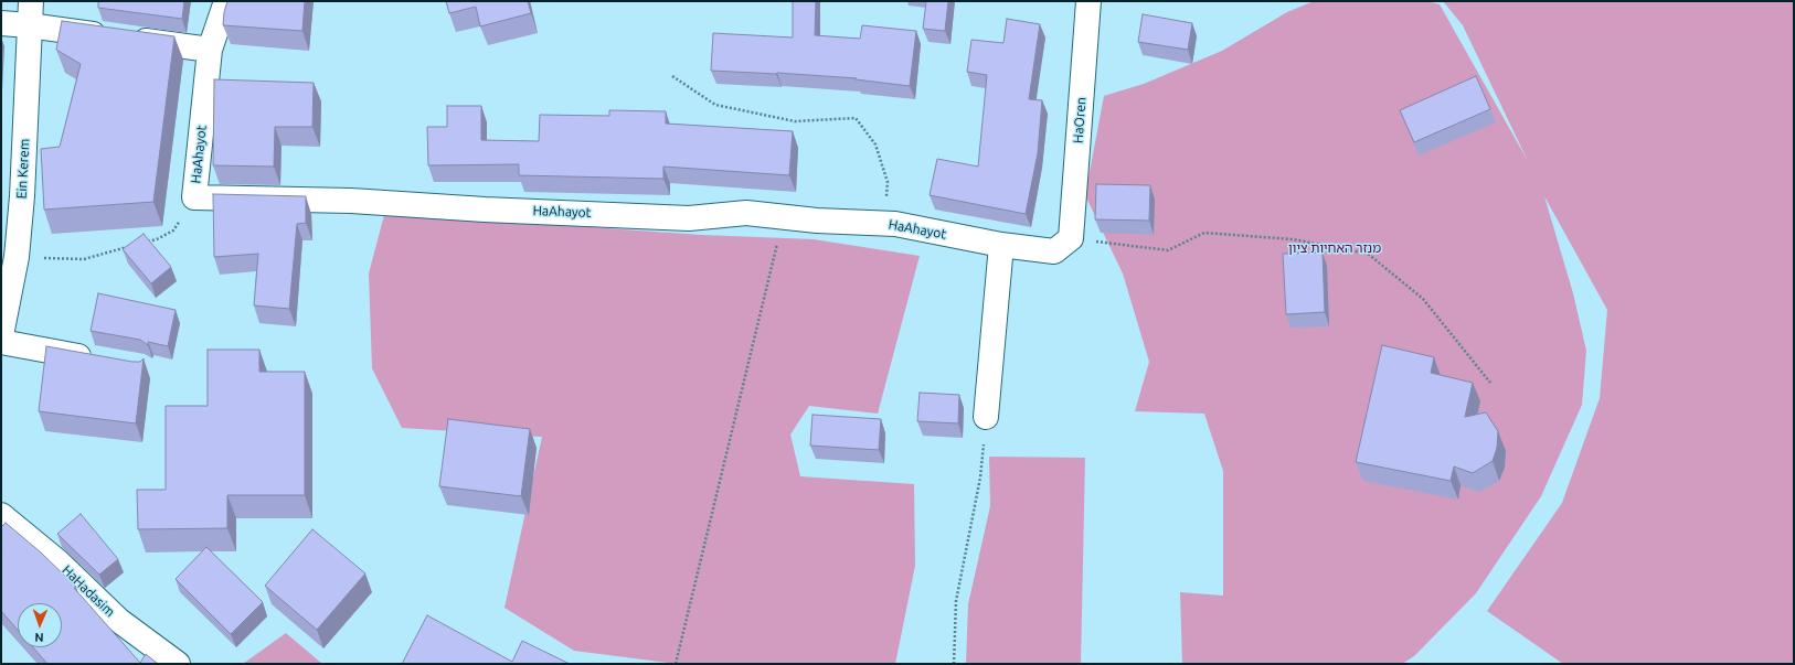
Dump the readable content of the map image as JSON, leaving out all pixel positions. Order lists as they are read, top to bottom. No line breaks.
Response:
{"streets":{"street":["HaOren","HaAhayot","Ein Kerem","HaHadasim"]},"crossings":[["HaOren","HaAhayot"]],"parks":["מנזר האחיות ציון"],"north":"bottom"}
